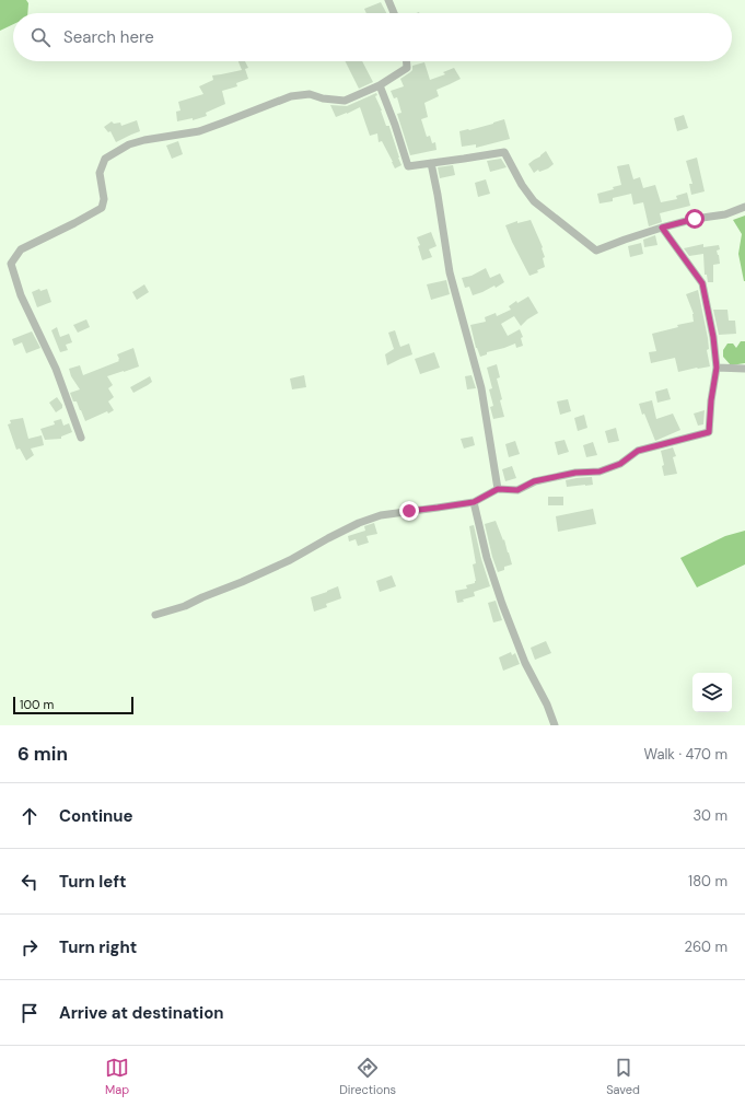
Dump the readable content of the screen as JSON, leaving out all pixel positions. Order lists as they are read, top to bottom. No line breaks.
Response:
{"scale_bar":"100 m","page":{"search":"Search here","scale":"100 m","heading":["6 min","Walk · 470 m"],"list":[["Continue","30 m"],["Turn left","180 m"],["Turn right","260 m"],"Arrive at destination"],"nav":["Map","Directions","Saved"]}}
